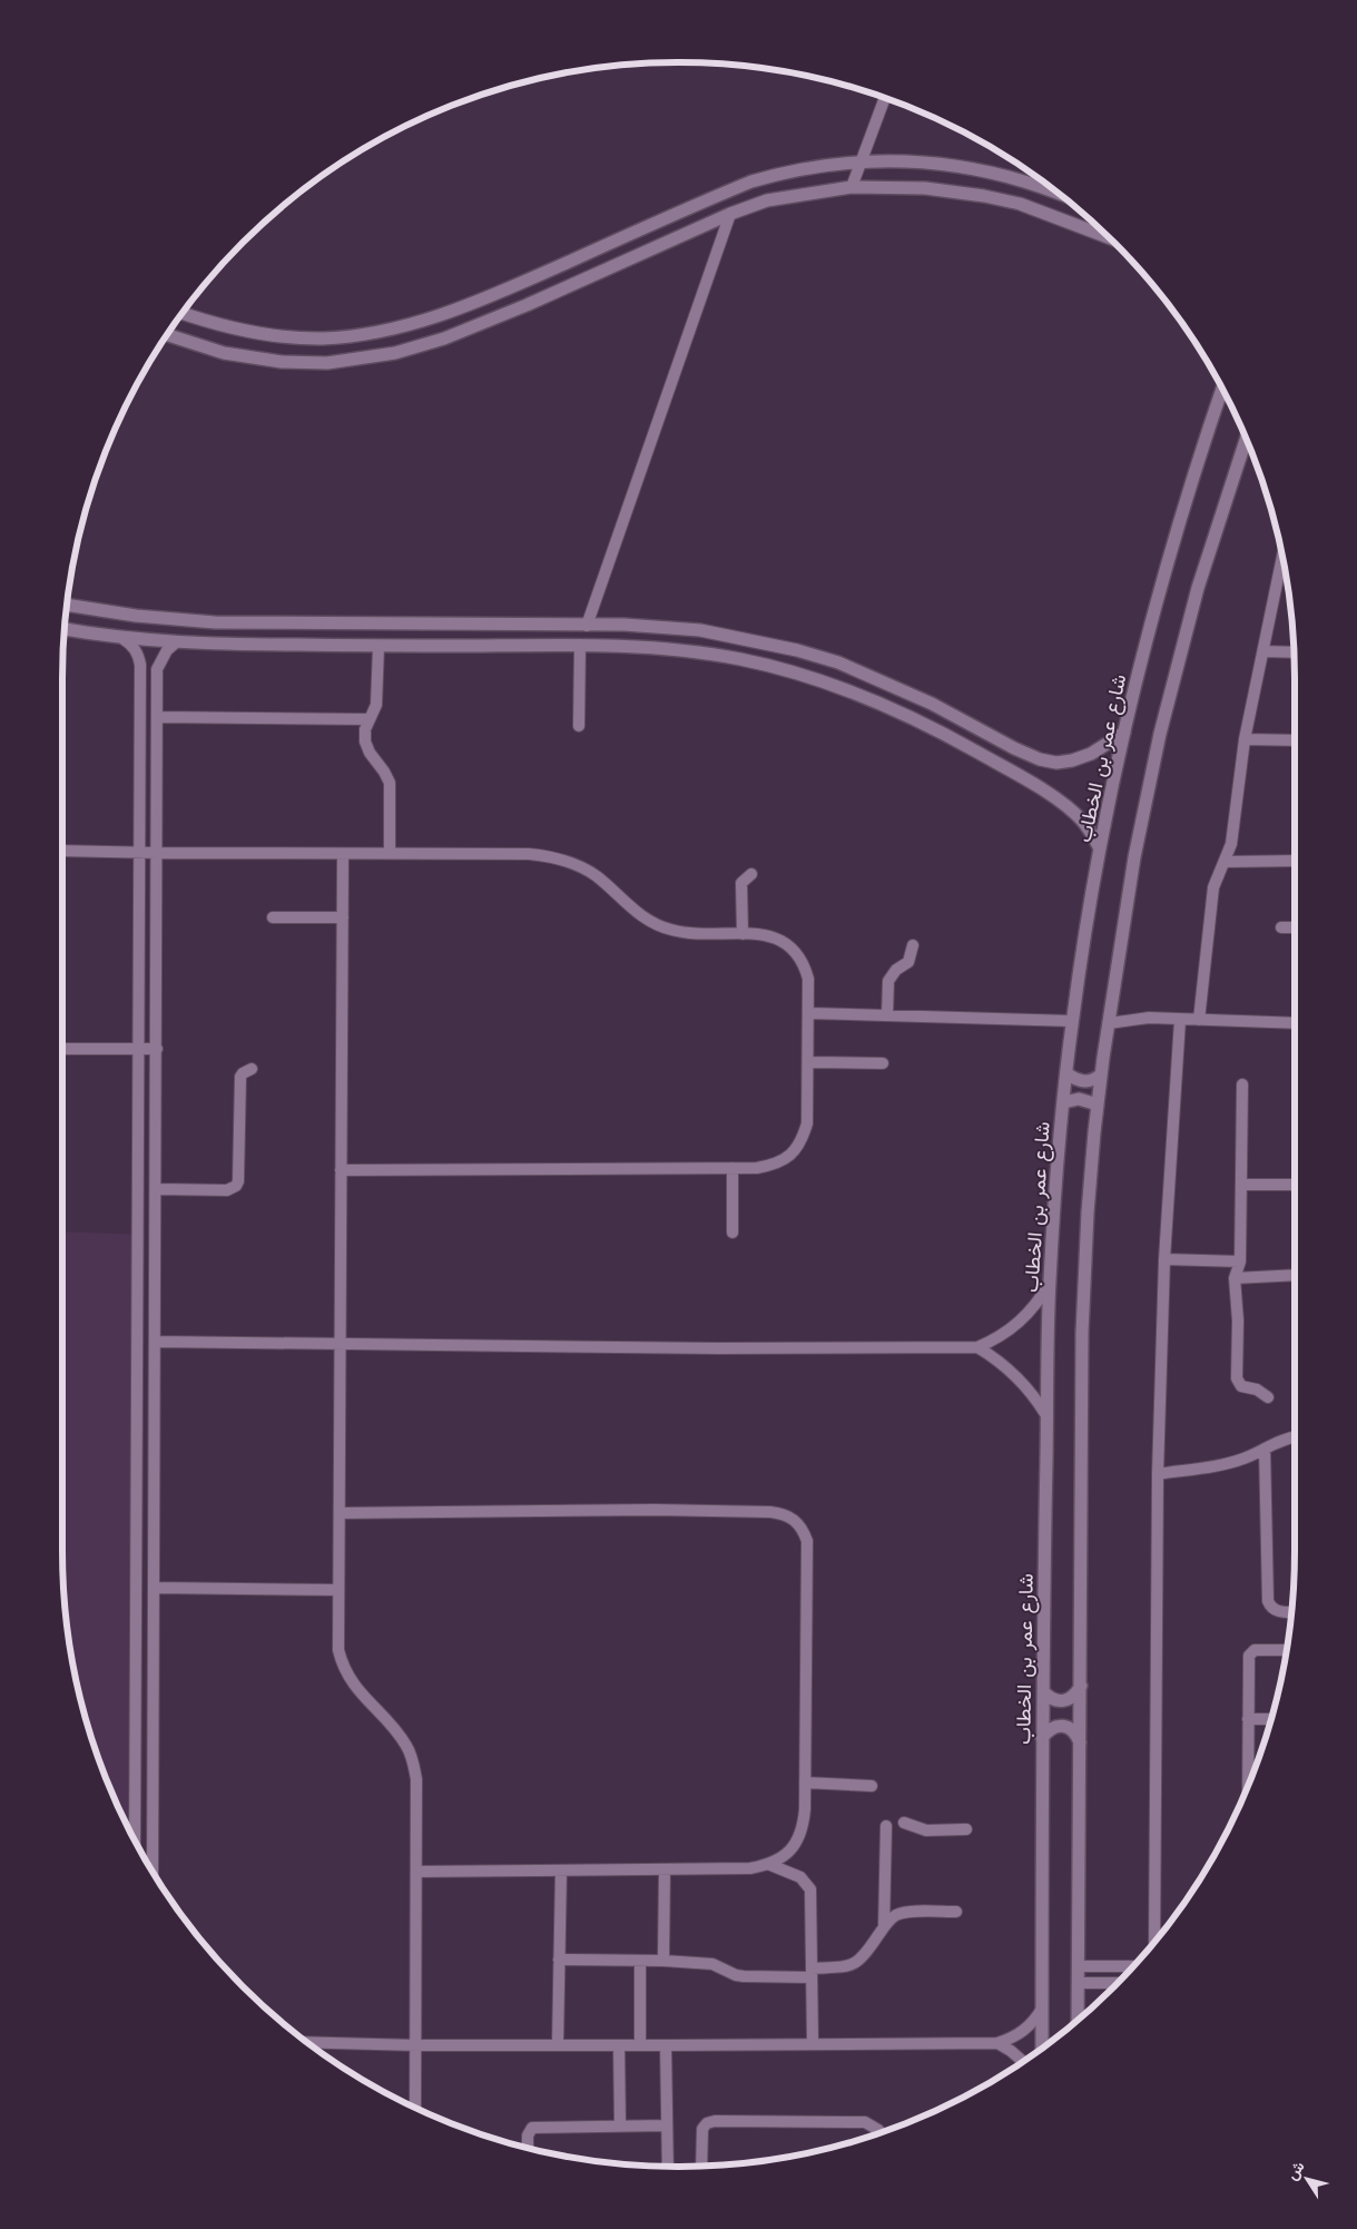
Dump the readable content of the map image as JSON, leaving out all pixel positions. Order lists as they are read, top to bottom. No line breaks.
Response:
{"streets":{"street":["شارع عمر بن الخطاب"]},"north":"top left"}
